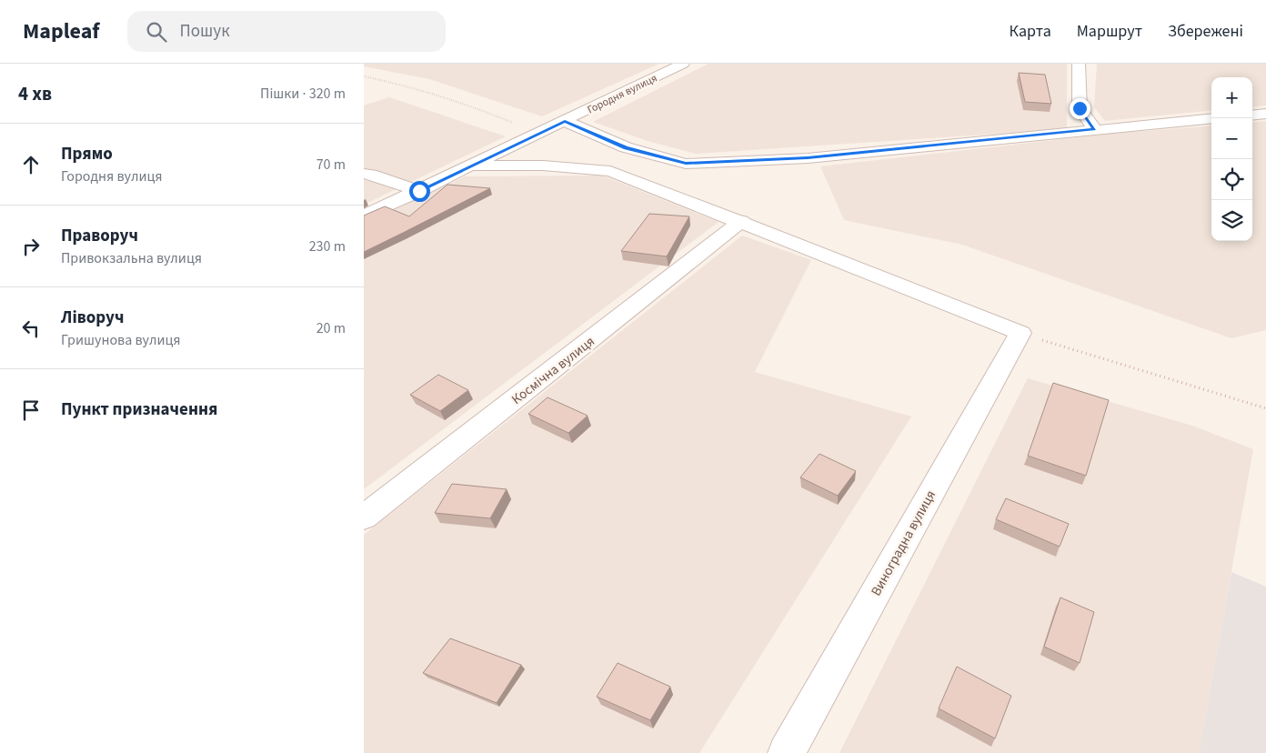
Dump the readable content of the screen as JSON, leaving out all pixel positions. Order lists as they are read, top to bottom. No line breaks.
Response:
{"streets":{"street":["Городня вулиця","Космічна вулиця","Виноградна вулиця"]},"page":{"header":"Mapleaf","search":"Пошук","nav":["Карта","Маршрут","Збережені"],"heading":["4 хв","Пішки · 320 m"],"map_buttons":["+","−"],"list":[["Прямо","Городня вулиця","70 m"],["Праворуч","Привокзальна вулиця","230 m"],["Ліворуч","Гришунова вулиця","20 m"],"Пункт призначення"]}}
